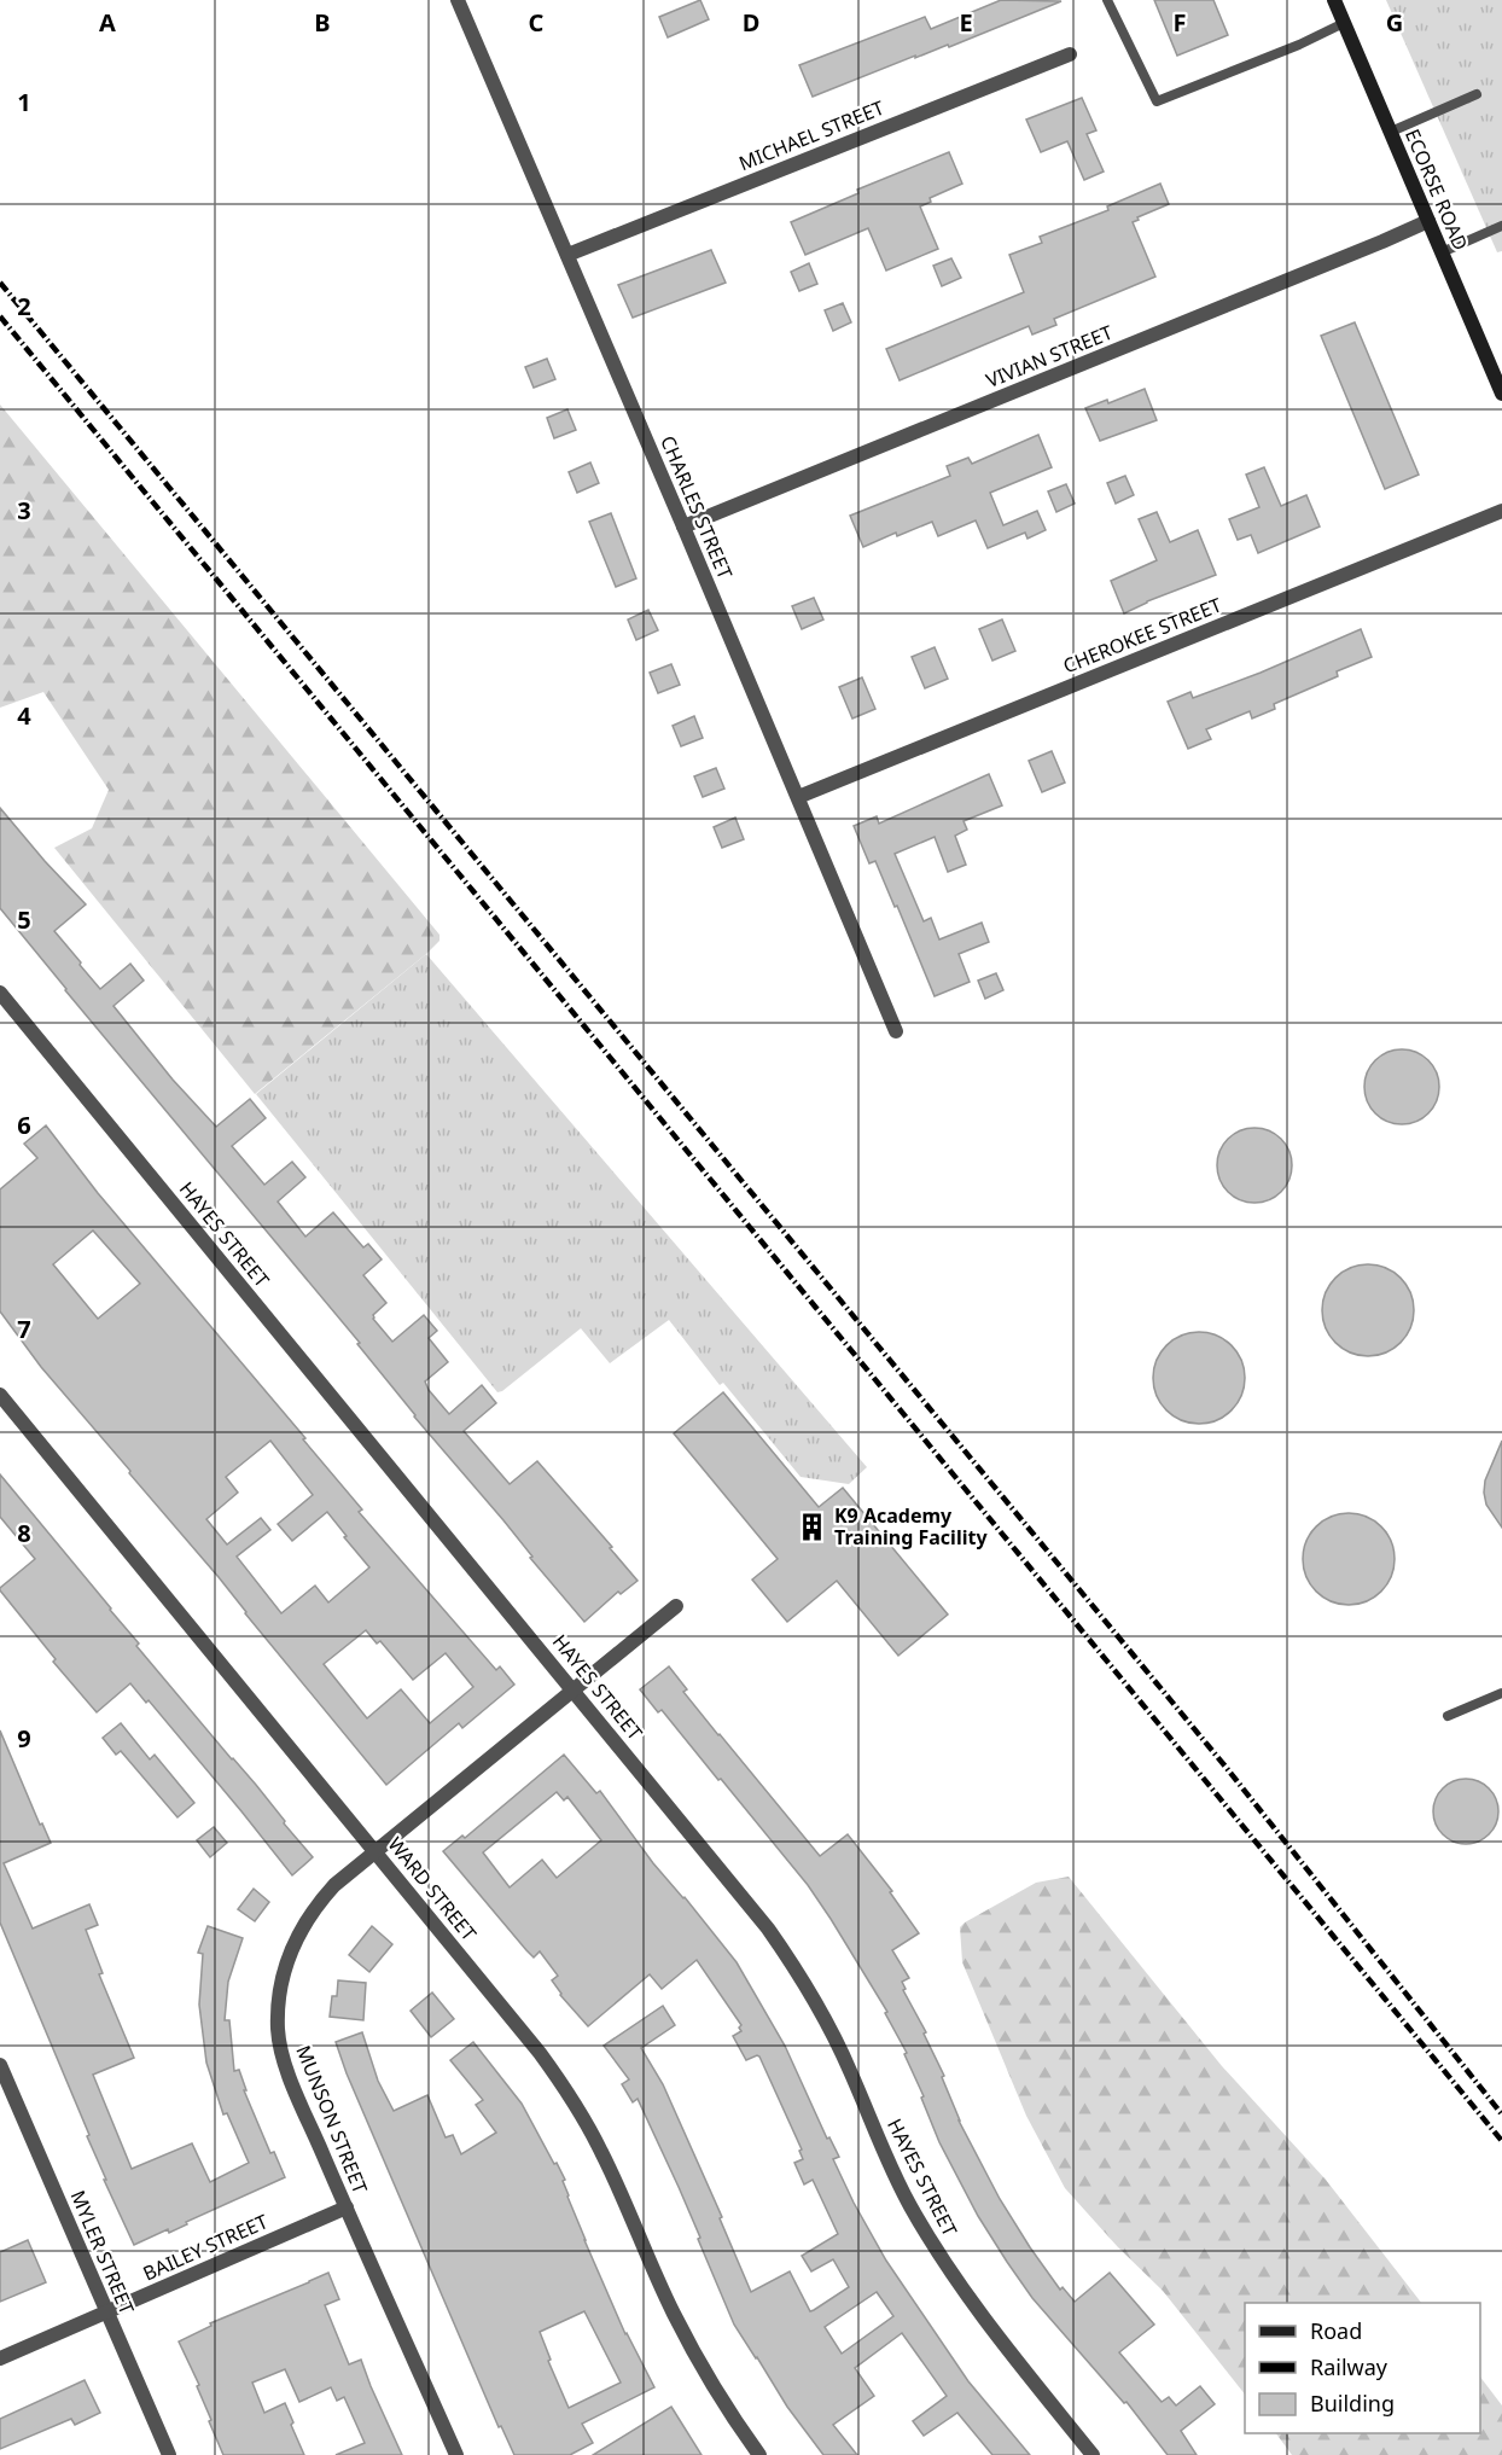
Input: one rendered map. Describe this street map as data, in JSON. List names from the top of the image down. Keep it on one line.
{"streets":{"main road":["ECORSE ROAD"],"street":["MICHAEL STREET","VIVIAN STREET","CHARLES STREET","CHEROKEE STREET","HAYES STREET","WARD STREET","MUNSON STREET","BAILEY STREET","MYLER STREET"]},"crossings":[["MICHAEL STREET","CHARLES STREET"],["ECORSE ROAD","VIVIAN STREET"],["VIVIAN STREET","CHARLES STREET"],["CHARLES STREET","CHEROKEE STREET"],["HAYES STREET","MUNSON STREET"],["WARD STREET","MUNSON STREET"],["MUNSON STREET","BAILEY STREET"],["BAILEY STREET","MYLER STREET"]],"places":{"building":["K9 Academy Training Facility"]},"legend":["Road","Railway","Building"],"grid":{"columns":["A","B","C","D","E","F","G"],"rows":["1","2","3","4","5","6","7","8","9"]}}
